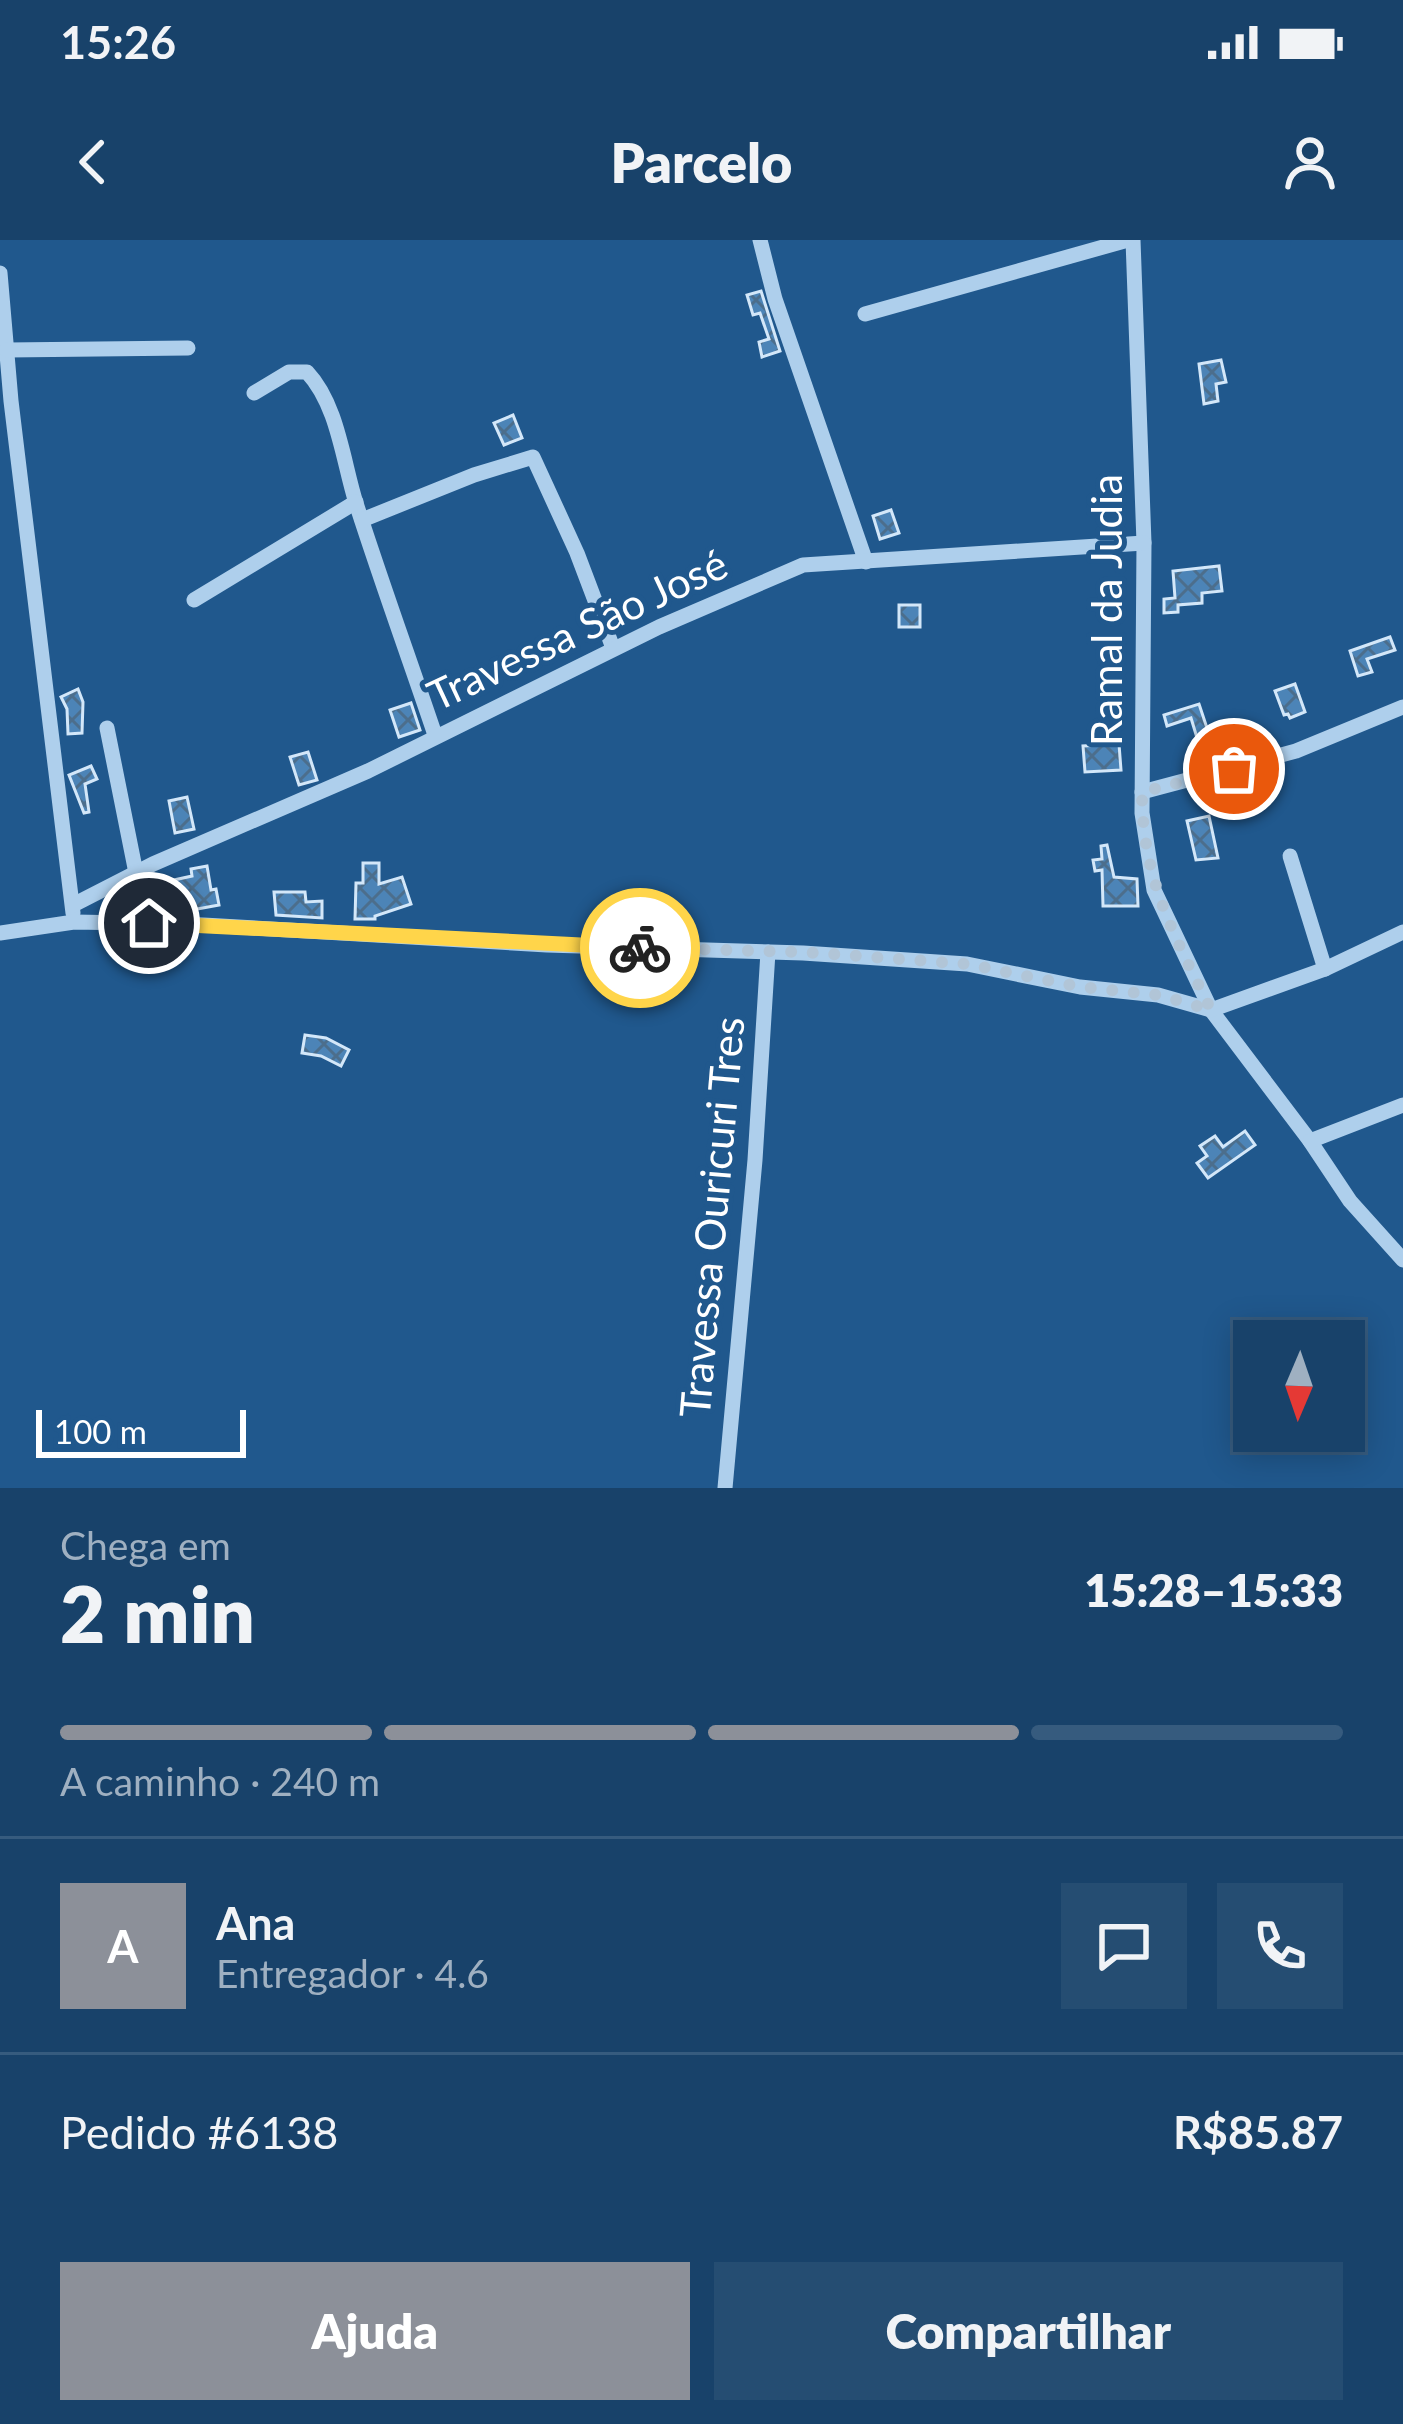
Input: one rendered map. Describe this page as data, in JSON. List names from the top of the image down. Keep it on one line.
{"streets":{"street":["Ramal da Judia","Travessa São José","Travessa Ouricuri Tres"]},"crossings":[["Ramal da Judia","Travessa São José"]],"scale_bar":"100 m","north":"bottom","page":{"status":"15:26","header":"Parcelo","scale":"100 m","heading":["2 min","Chega em","15:28–15:33"],"panel":["Ana","Entregador · 4.6","Pedido #6138","R$85.87"],"bar":"A caminho · 240 m","round":"A","buttons":["Ajuda","Compartilhar"]}}
